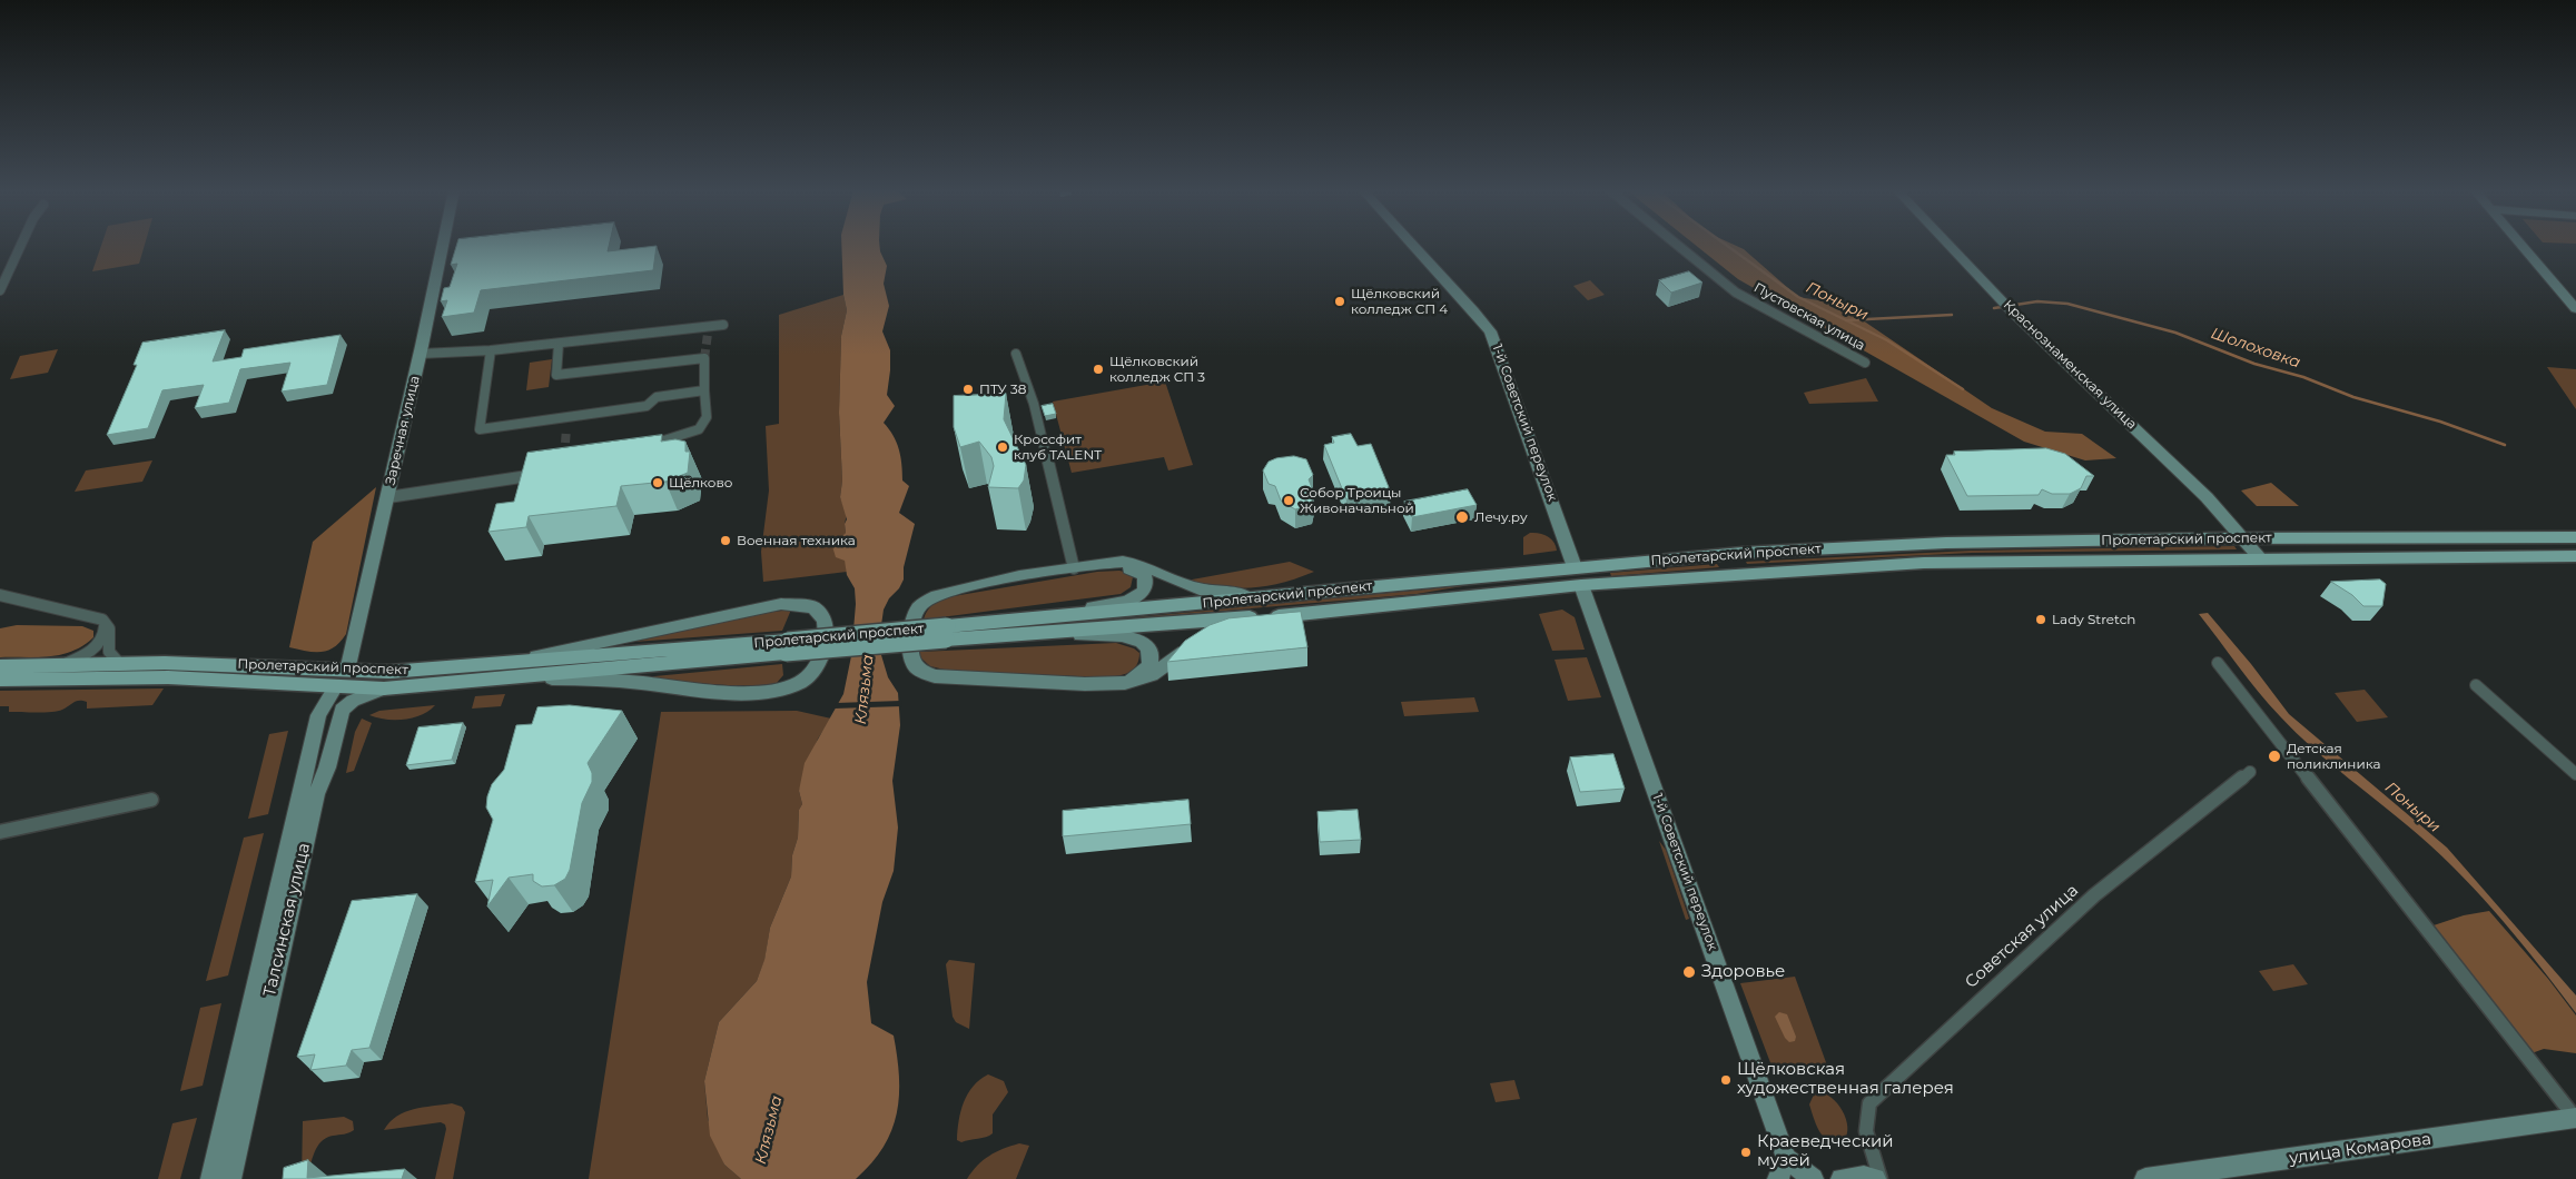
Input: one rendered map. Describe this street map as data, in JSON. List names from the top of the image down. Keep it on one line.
{"streets":{"main road":["Краснознаменская улица","1-й Советский переулок","Заречная улица","Пролетарский проспект","Талсинская улица","улица Комарова"],"street":["Пустовская улица","Советская улица"]},"crossings":[["Краснознаменская улица","Пролетарский проспект"],["1-й Советский переулок","Пролетарский проспект"],["Заречная улица","Пролетарский проспект"],["Пролетарский проспект","Талсинская улица"]],"water":["Поныри","Шолоховка","Клязьма"],"places":["Щёлковский колледж СП 4","Щёлковский колледж СП 3","ПТУ 38","Кроссфит клуб TALENT","Щёлково","Собор Троицы Живоначальной","Лечу.ру","Военная техника","Lady Stretch","Детская поликлиника","Здоровье","Щёлковская художественная галерея","Краеведческий музей"]}
